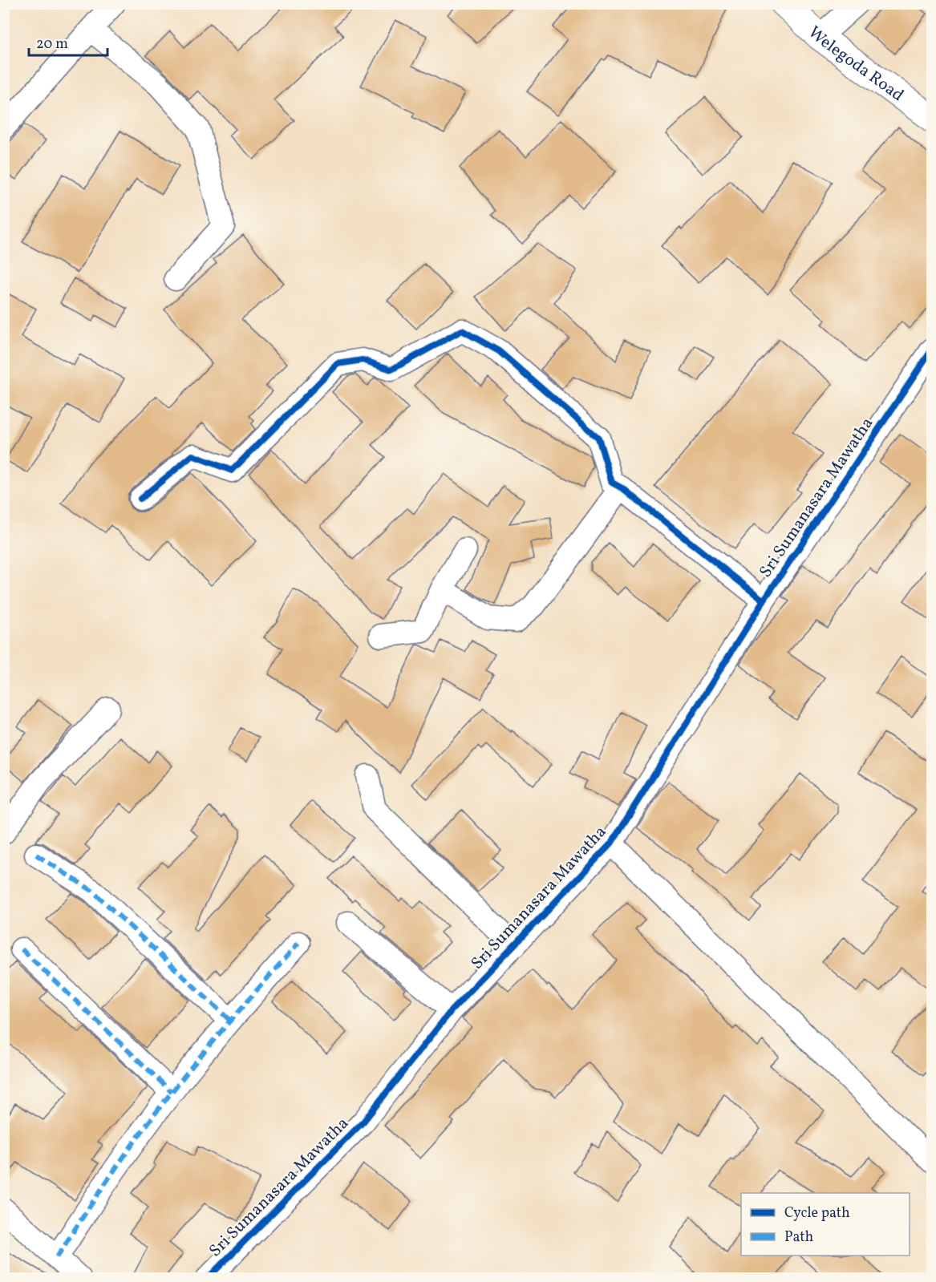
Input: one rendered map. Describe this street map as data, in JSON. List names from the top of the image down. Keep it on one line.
{"streets":{"street":["Welegoda Road","Sri Sumanasara Mawatha"]},"legend":["Cycle path","Path"],"scale_bar":"20 m"}
